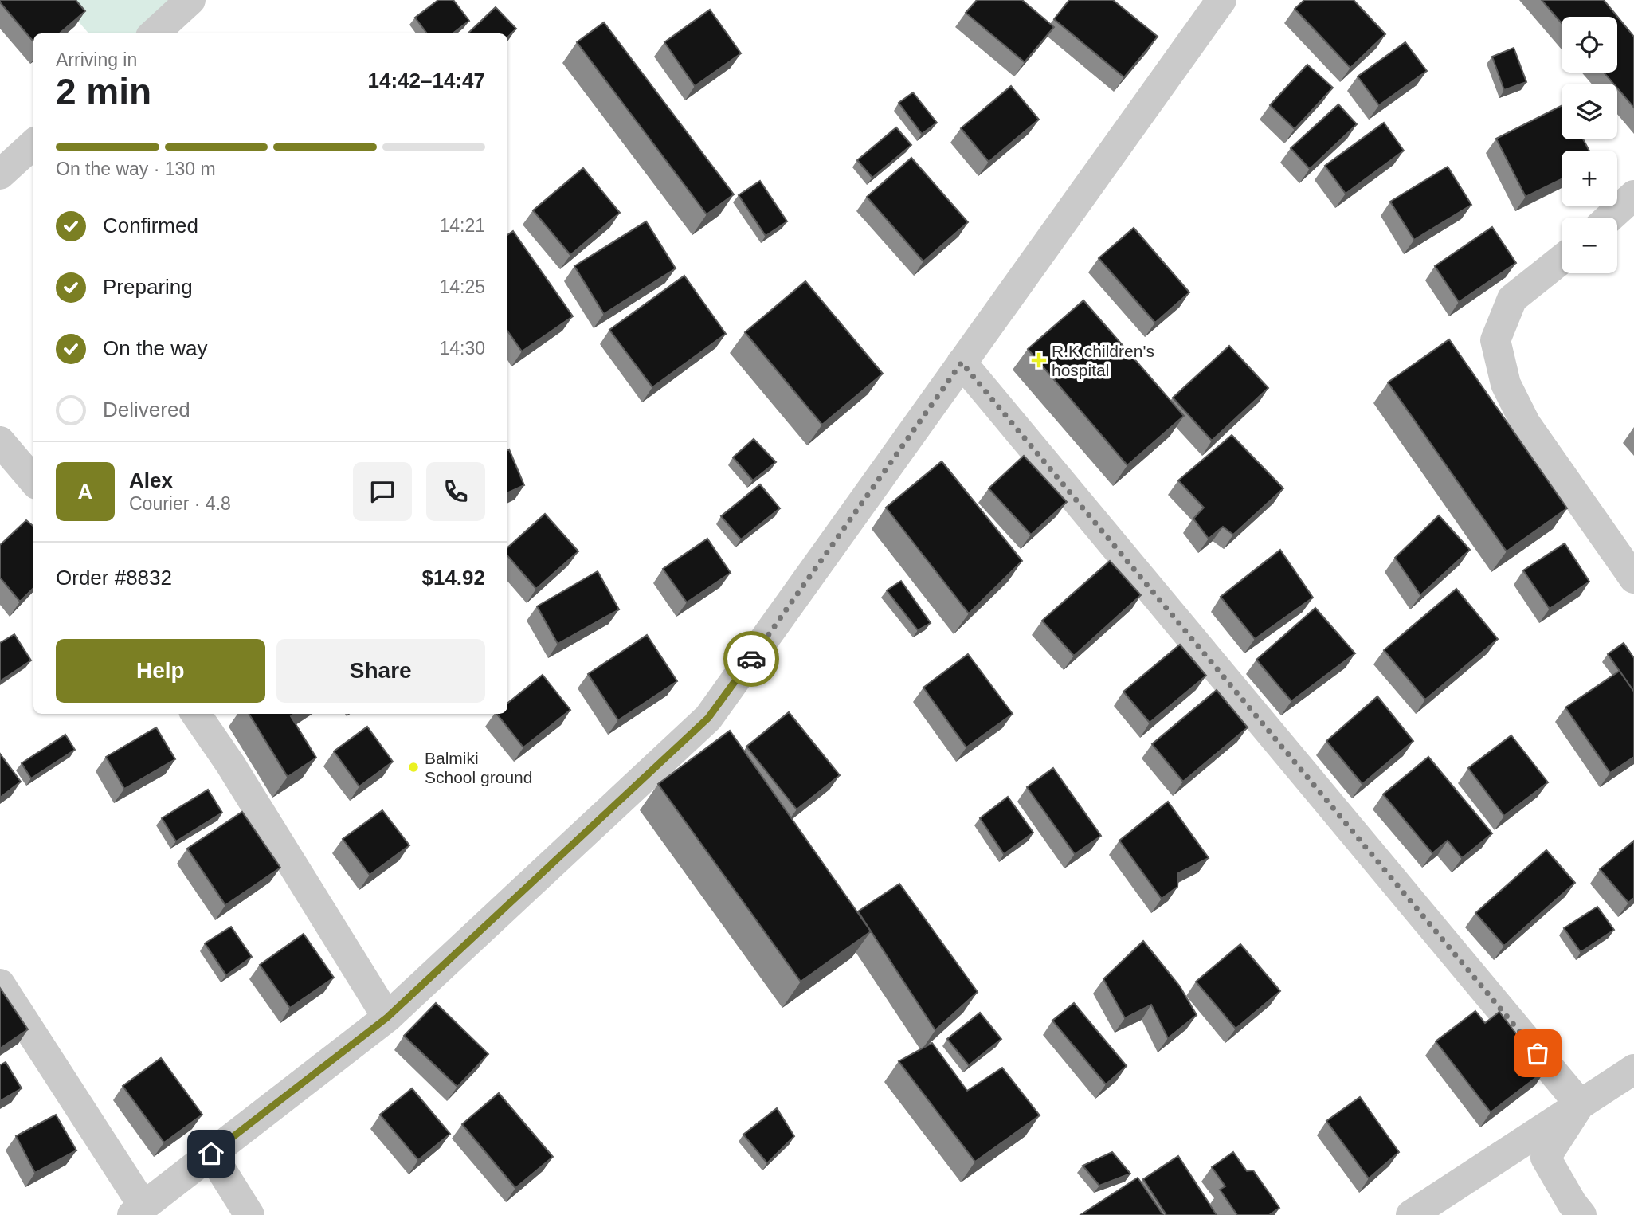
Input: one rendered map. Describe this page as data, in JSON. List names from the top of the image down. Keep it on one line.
{"places":{"health":["R.K children's hospital"],"other":["Balmiki School ground"]},"page":{"map_buttons":["+","−"],"heading":["2 min","Arriving in","14:42–14:47"],"panel":["Alex","Courier · 4.8","Order #8832","$14.92"],"bar":"On the way · 130 m","list":[["Confirmed","14:21"],["Preparing","14:25"],["On the way","14:30"],"Delivered"],"round":"A","buttons":["Help","Share"]}}
